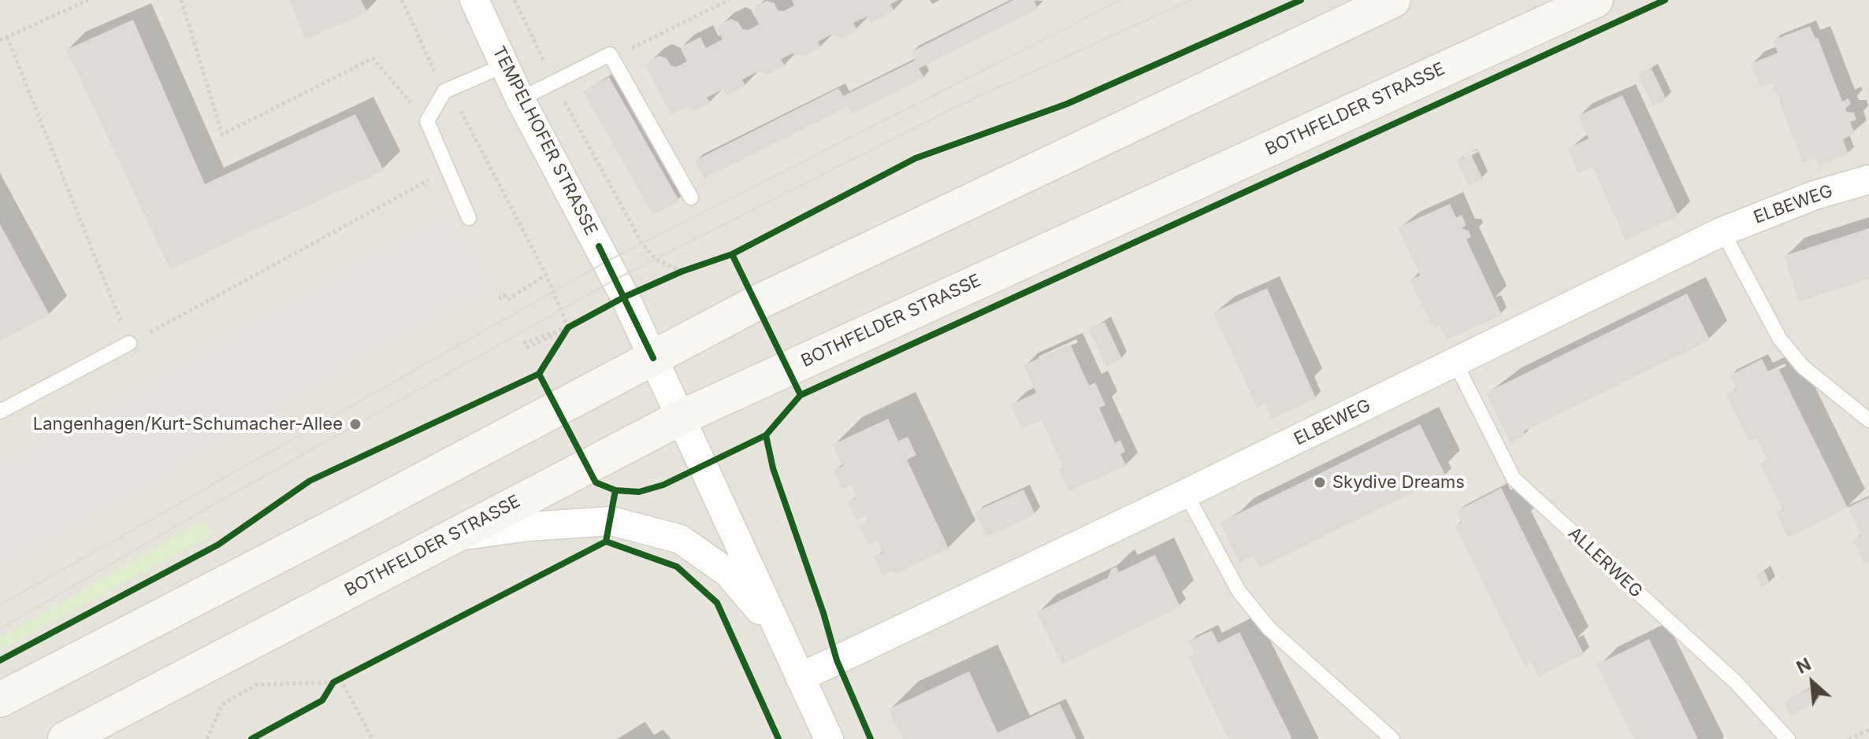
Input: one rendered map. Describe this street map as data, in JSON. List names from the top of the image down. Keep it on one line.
{"streets":{"main road":["BOTHFELDER STRASSE"],"street":["TEMPELHOFER STRASSE","ELBEWEG"],"lane":["ALLERWEG"]},"crossings":[["BOTHFELDER STRASSE","TEMPELHOFER STRASSE"],["TEMPELHOFER STRASSE","ELBEWEG"],["ELBEWEG","ALLERWEG"]],"places":["Langenhagen/Kurt-Schumacher-Allee","Skydive Dreams"],"north":"top left"}
